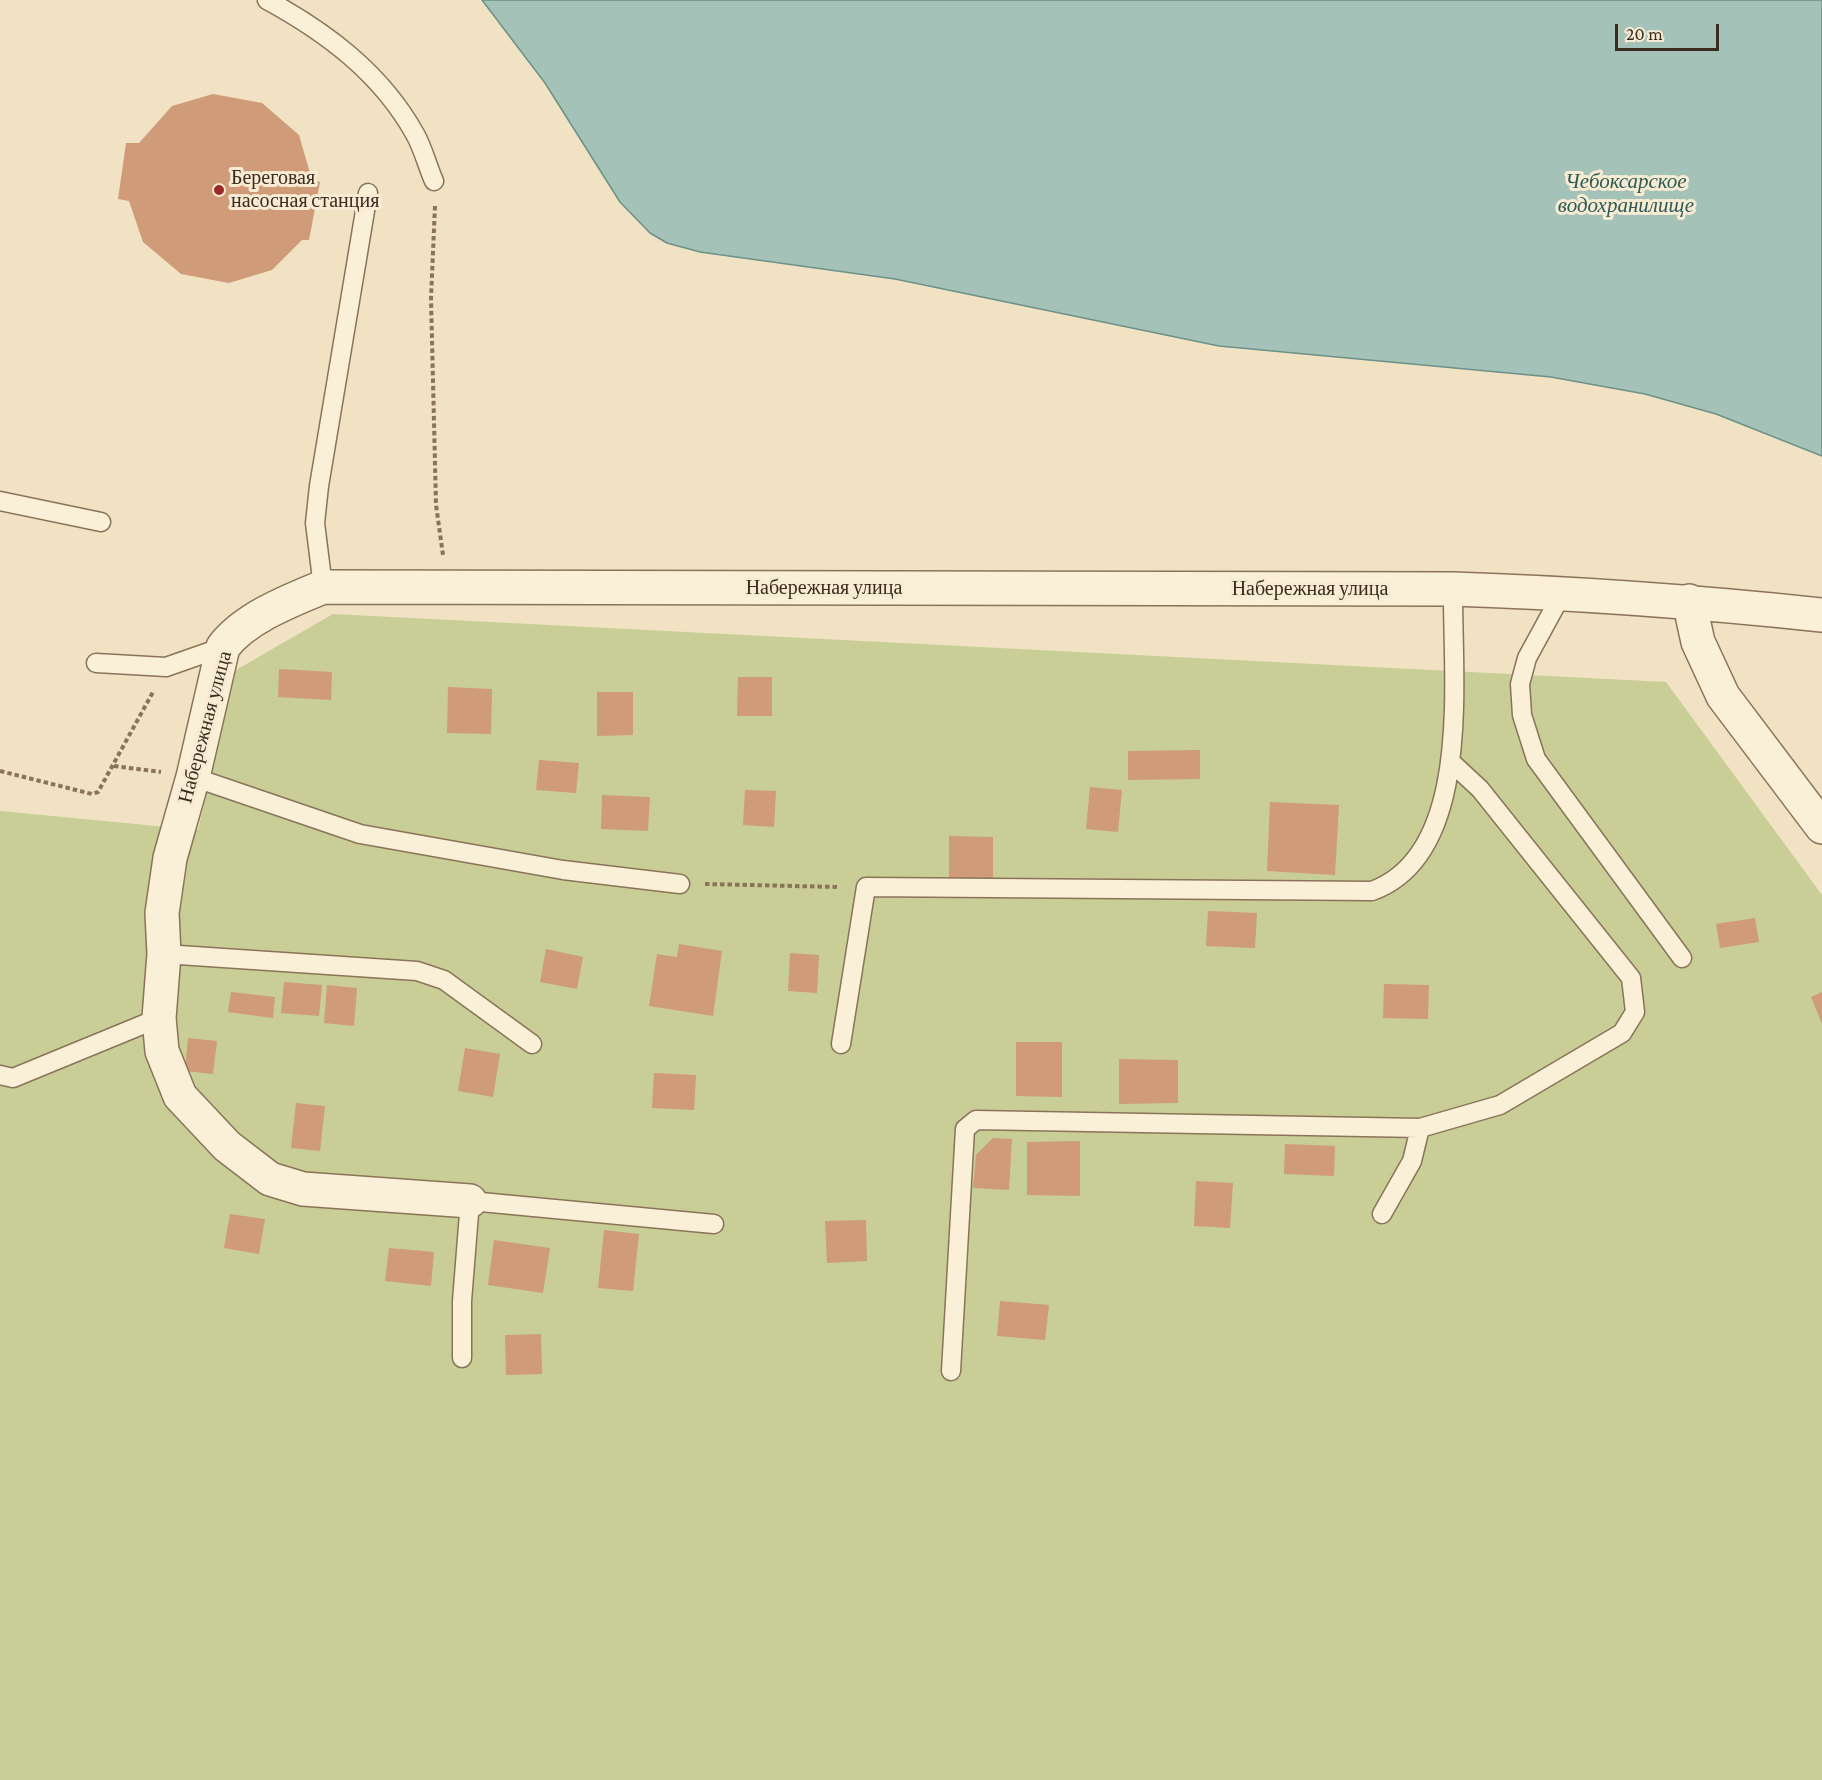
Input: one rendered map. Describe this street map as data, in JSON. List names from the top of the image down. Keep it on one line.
{"streets":{"street":["Набережная улица"]},"water":["Чебоксарское водохранилище"],"places":["Береговая насосная станция"],"scale_bar":"20 m"}
